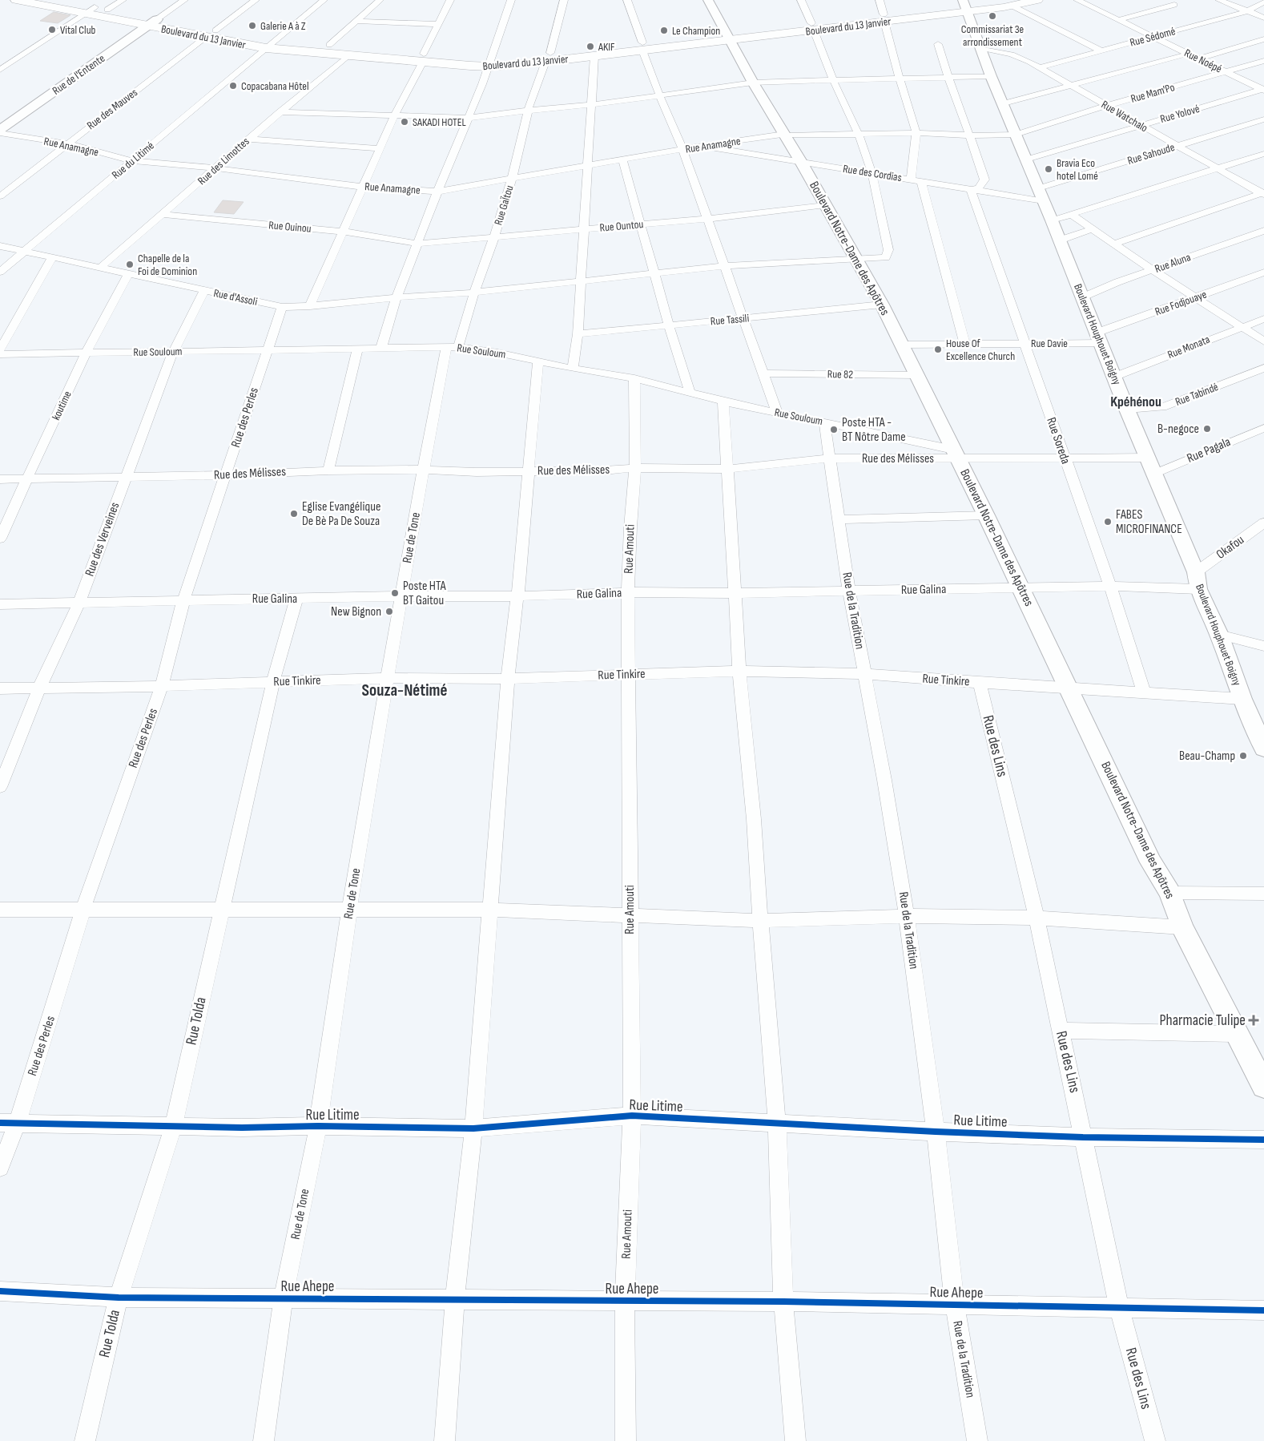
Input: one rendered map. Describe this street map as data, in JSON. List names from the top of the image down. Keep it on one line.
{"streets":{"highway":["Boulevard du 13 Janvier"],"street":["Rue Sédomé","Rue Noépé","Rue de l'Entente","Rue Mam'Po","Rue des Mauves","Rue Yolové","Rue Watchalo","Rue Anamagne","Rue Sahoude","Rue du Litimé","Rue des Limottes","Rue des Cordias","Rue GaÏtou","Rue Ountou","Rue Ouinou","Boulevard Notre-Dame des Apôtres","Rue Aluna","Rue d'Assoli","Rue Fodjouaye","Rue Tassili","Boulevard Houphouet Boigny","Rue Davie","Rue Monata","Rue Souloum","Rue 82","Rue Tabindé","koutime","Rue des Perles","Rue Soreda","Rue Pagala","Rue des Mélisses","Rue de Tone","Rue des Verveines","Okafou","Rue Amouti","Rue Galina","Rue de la Tradition","Rue Tinkire","Rue des Lins","Rue Tolda","Rue Litime","Rue Ahepe"]},"crossings":[["Boulevard du 13 Janvier","Rue de l'Entente"],["Boulevard du 13 Janvier","Rue des Mauves"],["Boulevard du 13 Janvier","Rue du Litimé"],["Boulevard du 13 Janvier","Rue des Limottes"],["Boulevard du 13 Janvier","Rue GaÏtou"],["Boulevard du 13 Janvier","Boulevard Notre-Dame des Apôtres"],["Boulevard du 13 Janvier","Boulevard Houphouet Boigny"],["Rue Sédomé","Rue Noépé"],["Rue Sédomé","Rue Watchalo"],["Rue Noépé","Rue Mam'Po"],["Rue Noépé","Rue Yolové"],["Rue de l'Entente","Rue Anamagne"],["Rue Mam'Po","Rue Watchalo"],["Rue Mam'Po","Rue Anamagne"],["Rue Mam'Po","Boulevard Houphouet Boigny"],["Rue des Mauves","Rue Anamagne"],["Rue Yolové","Rue Watchalo"],["Rue Yolové","Boulevard Houphouet Boigny"],["Rue Watchalo","Rue Sahoude"],["Rue Watchalo","Boulevard Houphouet Boigny"],["Rue Anamagne","Rue du Litimé"],["Rue Anamagne","Rue des Limottes"],["Rue Anamagne","Rue des Cordias"],["Rue Anamagne","Rue GaÏtou"],["Rue Anamagne","Boulevard Notre-Dame des Apôtres"],["Rue Sahoude","Rue des Cordias"],["Rue Sahoude","Boulevard Houphouet Boigny"],["Rue du Litimé","Rue d'Assoli"],["Rue des Limottes","Rue Ouinou"],["Rue des Limottes","Rue d'Assoli"],["Rue des Cordias","Boulevard Notre-Dame des Apôtres"],["Rue des Cordias","Rue d'Assoli"],["Rue des Cordias","Boulevard Houphouet Boigny"],["Rue des Cordias","Rue Soreda"],["Rue GaÏtou","Rue Ountou"],["Rue GaÏtou","Rue d'Assoli"],["Rue GaÏtou","Rue Souloum"],["Rue GaÏtou","Rue de Tone"],["Rue Ountou","Rue Ouinou"],["Rue Ountou","Boulevard Notre-Dame des Apôtres"],["Boulevard Notre-Dame des Apôtres","Rue d'Assoli"],["Boulevard Notre-Dame des Apôtres","Rue Tassili"],["Boulevard Notre-Dame des Apôtres","Rue Davie"],["Boulevard Notre-Dame des Apôtres","Rue Souloum"],["Boulevard Notre-Dame des Apôtres","Rue 82"],["Boulevard Notre-Dame des Apôtres","Rue des Mélisses"],["Boulevard Notre-Dame des Apôtres","Rue Galina"],["Boulevard Notre-Dame des Apôtres","Rue Tinkire"],["Rue Aluna","Boulevard Houphouet Boigny"],["Rue d'Assoli","koutime"],["Rue d'Assoli","Rue des Perles"],["Rue d'Assoli","Rue des Verveines"],["Rue Fodjouaye","Boulevard Houphouet Boigny"],["Rue Fodjouaye","Rue Davie"],["Boulevard Houphouet Boigny","Rue Davie"],["Boulevard Houphouet Boigny","Rue Monata"],["Boulevard Houphouet Boigny","Rue Tabindé"],["Boulevard Houphouet Boigny","Rue Pagala"],["Boulevard Houphouet Boigny","Rue des Mélisses"],["Boulevard Houphouet Boigny","Okafou"],["Boulevard Houphouet Boigny","Rue Galina"],["Boulevard Houphouet Boigny","Rue Tinkire"],["Rue Davie","Rue Soreda"],["Rue Souloum","koutime"],["Rue Souloum","Rue des Perles"],["Rue Souloum","Rue des Mélisses"],["Rue Souloum","Rue de Tone"],["Rue Souloum","Rue des Verveines"],["Rue Souloum","Rue Amouti"],["Rue Souloum","Rue de la Tradition"],["koutime","Rue des Mélisses"],["Rue des Perles","Rue des Mélisses"],["Rue des Perles","Rue Galina"],["Rue des Perles","Rue Tinkire"],["Rue des Perles","Rue Litime"],["Rue Soreda","Rue des Mélisses"],["Rue Soreda","Rue Galina"],["Rue Soreda","Rue Tinkire"],["Rue des Mélisses","Rue de Tone"],["Rue des Mélisses","Rue des Verveines"],["Rue des Mélisses","Rue Amouti"],["Rue des Mélisses","Rue de la Tradition"],["Rue de Tone","Rue Galina"],["Rue de Tone","Rue Tinkire"],["Rue de Tone","Rue Litime"],["Rue de Tone","Rue Ahepe"],["Rue des Verveines","Rue Galina"],["Rue des Verveines","Rue Tinkire"],["Rue Amouti","Rue Galina"],["Rue Amouti","Rue Tinkire"],["Rue Amouti","Rue Litime"],["Rue Amouti","Rue Ahepe"],["Rue Galina","Rue de la Tradition"],["Rue Galina","Rue Tolda"],["Rue de la Tradition","Rue Tinkire"],["Rue de la Tradition","Rue Litime"],["Rue de la Tradition","Rue Ahepe"],["Rue Tinkire","Rue des Lins"],["Rue Tinkire","Rue Tolda"],["Rue des Lins","Rue Litime"],["Rue des Lins","Rue Ahepe"],["Rue Tolda","Rue Litime"],["Rue Tolda","Rue Ahepe"]],"districts":["Kpéhénou","Souza-Nétimé"],"places":{"other":["Commissariat 3e arrondissement","Galerie A à Z","Vital Club","Le Champion","AKIF","Copacabana Hôtel","SAKADI HOTEL","Bravia Eco hotel Lomé","Chapelle de la Foi de Dominion","House Of Excellence Church","B-negoce","Poste HTA - BT Nôtre Dame","Eglise Evangélique De Bè Pa De Souza","FABES MICROFINANCE","Poste HTA BT Gaitou","New Bignon","Beau-Champ"],"health":["Pharmacie Tulipe"]}}
